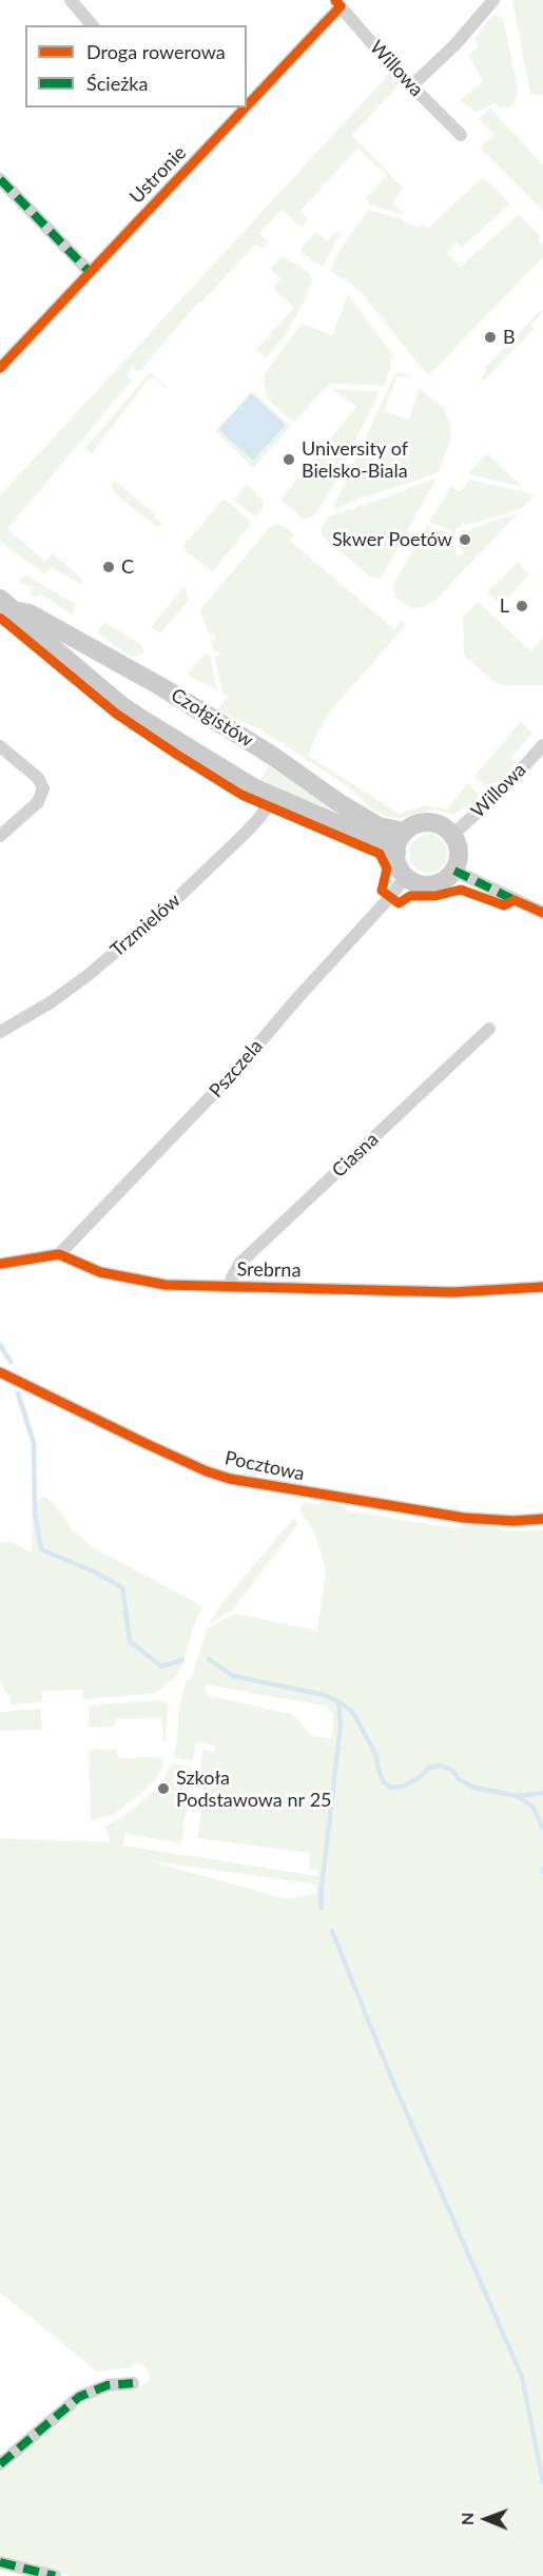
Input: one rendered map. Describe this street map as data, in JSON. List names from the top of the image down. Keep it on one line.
{"streets":{"street":["Willowa","Ustronie","Czołgistów","Trzmielów","Pszczela","Ciasna","Srebrna","Pocztowa"]},"crossings":[["Willowa","Ustronie"],["Willowa","Czołgistów"],["Willowa","Pszczela"],["Czołgistów","Trzmielów"],["Czołgistów","Pszczela"],["Pszczela","Srebrna"],["Ciasna","Srebrna"]],"places":["B","University of Bielsko-Biala","Skwer Poetów","C","L","Szkoła Podstawowa nr 25"],"legend":["Droga rowerowa","Ścieżka"],"north":"left"}
